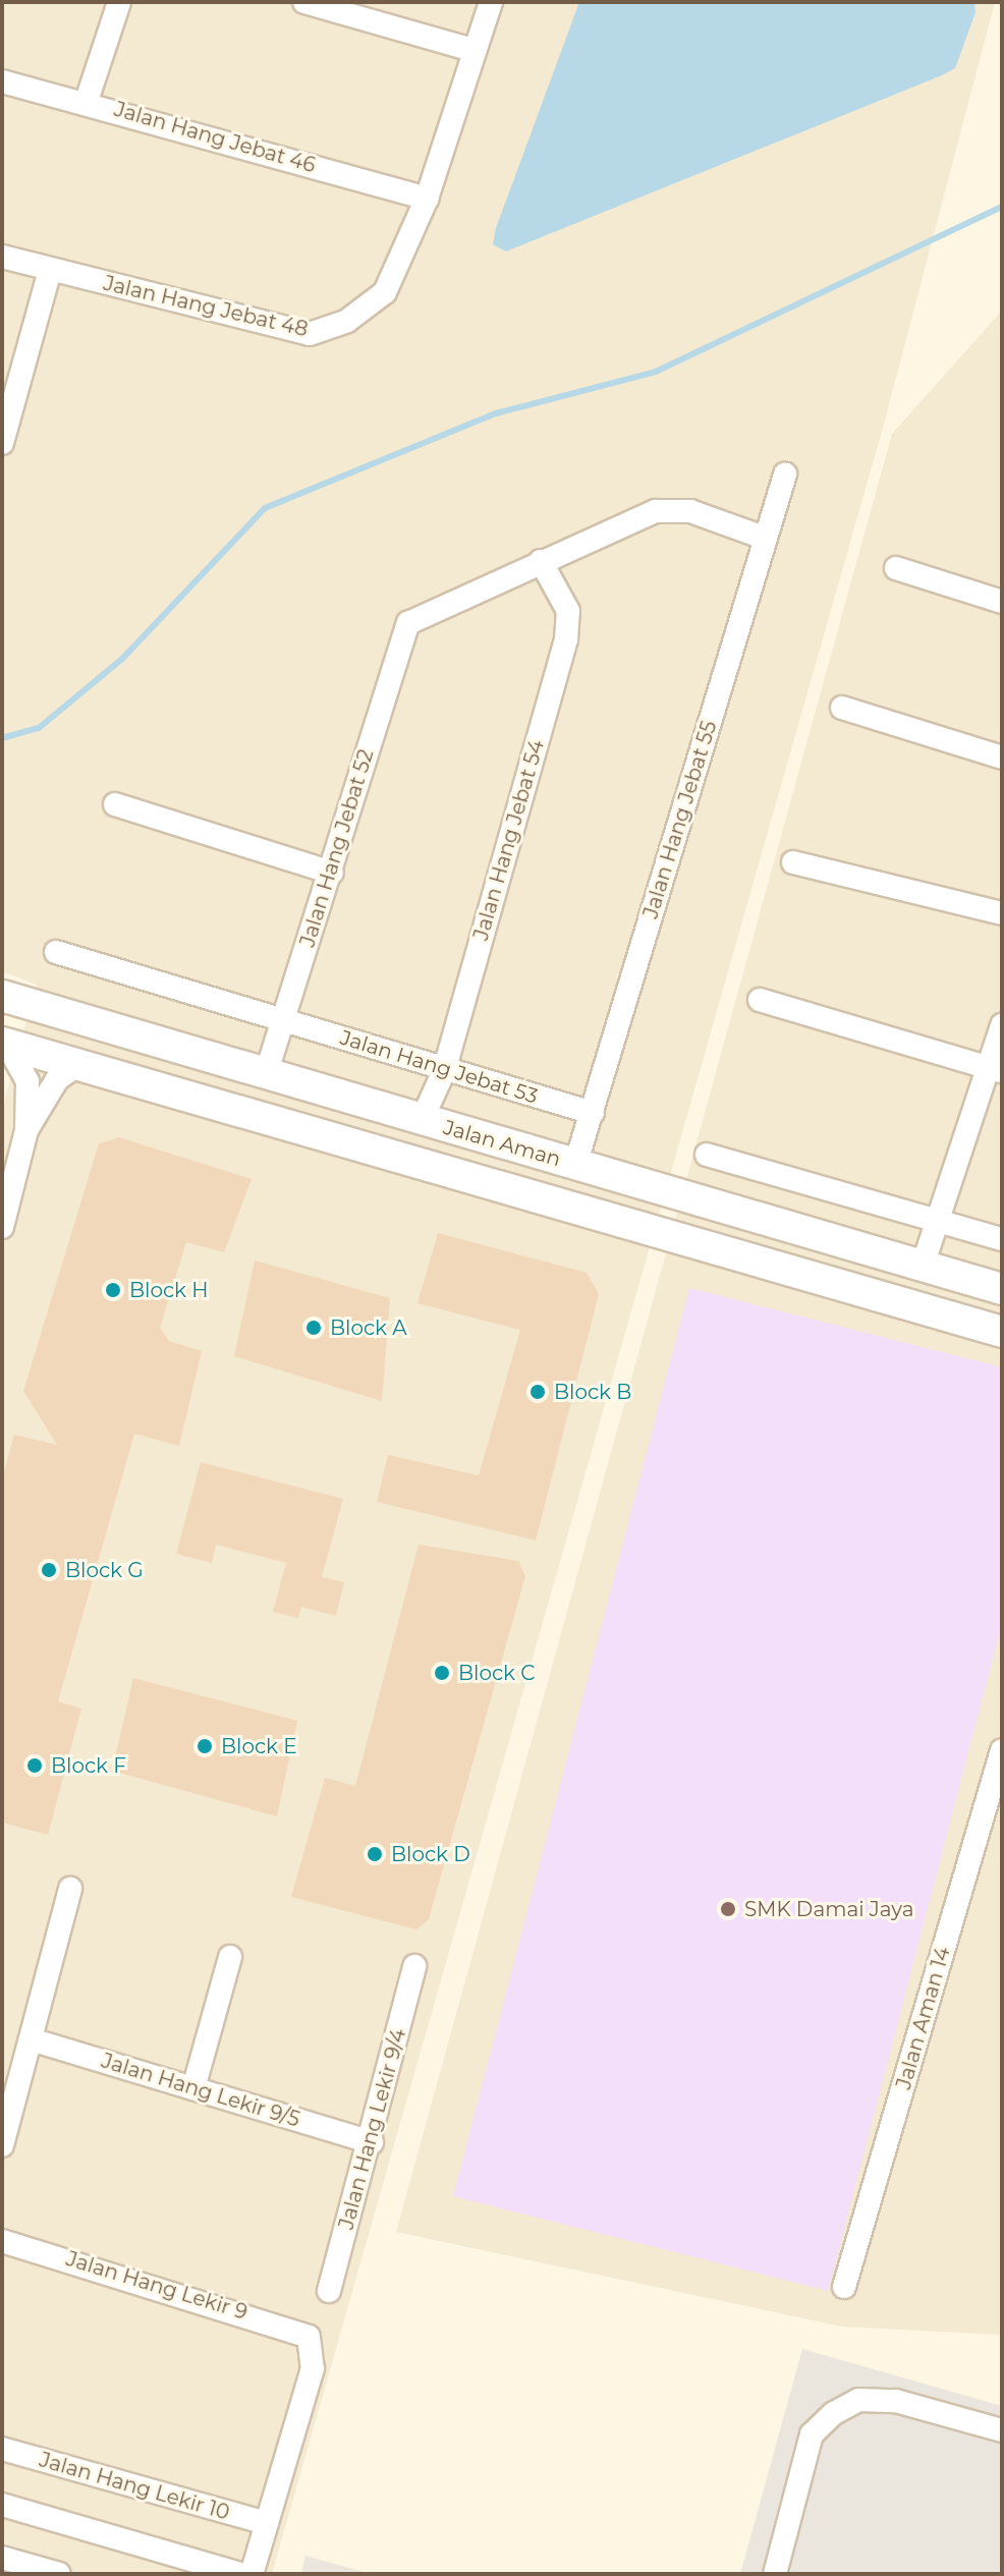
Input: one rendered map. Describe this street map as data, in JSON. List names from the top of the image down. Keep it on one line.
{"streets":{"main road":["Jalan Aman"],"street":["Jalan Hang Jebat 46","Jalan Hang Jebat 48","Jalan Hang Jebat 55","Jalan Hang Jebat 54","Jalan Hang Jebat 52","Jalan Hang Jebat 53","Jalan Aman 14","Jalan Hang Lekir 9/5","Jalan Hang Lekir 9/4","Jalan Hang Lekir 9","Jalan Hang Lekir 10"]},"crossings":[["Jalan Hang Jebat 46","Jalan Hang Jebat 48"],["Jalan Hang Jebat 55","Jalan Hang Jebat 53"],["Jalan Hang Jebat 55","Jalan Aman"],["Jalan Hang Jebat 54","Jalan Hang Jebat 52"],["Jalan Hang Jebat 54","Jalan Hang Jebat 53"],["Jalan Hang Jebat 54","Jalan Aman"],["Jalan Hang Jebat 52","Jalan Hang Jebat 53"],["Jalan Hang Jebat 52","Jalan Aman"],["Jalan Hang Lekir 9/5","Jalan Hang Lekir 9/4"],["Jalan Hang Lekir 9","Jalan Hang Lekir 10"]],"places":["Block H","Block A","Block B","Block G","Block C","Block E","Block F","Block D","SMK Damai Jaya"]}
